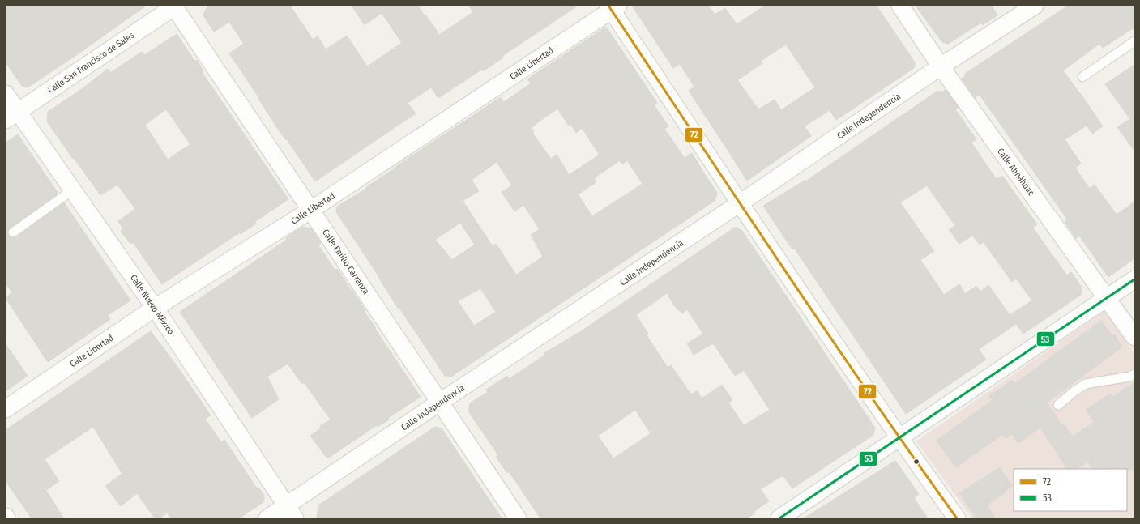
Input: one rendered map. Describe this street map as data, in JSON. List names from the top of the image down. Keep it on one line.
{"streets":{"street":["Calle San Francisco de Sales","Calle Libertad","Calle Independencia","Calle Ahnáhuac","Calle Emilio Carranza","Calle Nuevo México"]},"crossings":[["Calle San Francisco de Sales","Calle Emilio Carranza"],["Calle San Francisco de Sales","Calle Nuevo México"],["Calle Libertad","Calle Emilio Carranza"],["Calle Libertad","Calle Nuevo México"],["Calle Independencia","Calle Ahnáhuac"],["Calle Independencia","Calle Emilio Carranza"],["Calle Independencia","Calle Nuevo México"]],"lines":["transit line 72","transit line 53"],"legend":["72","53"]}
